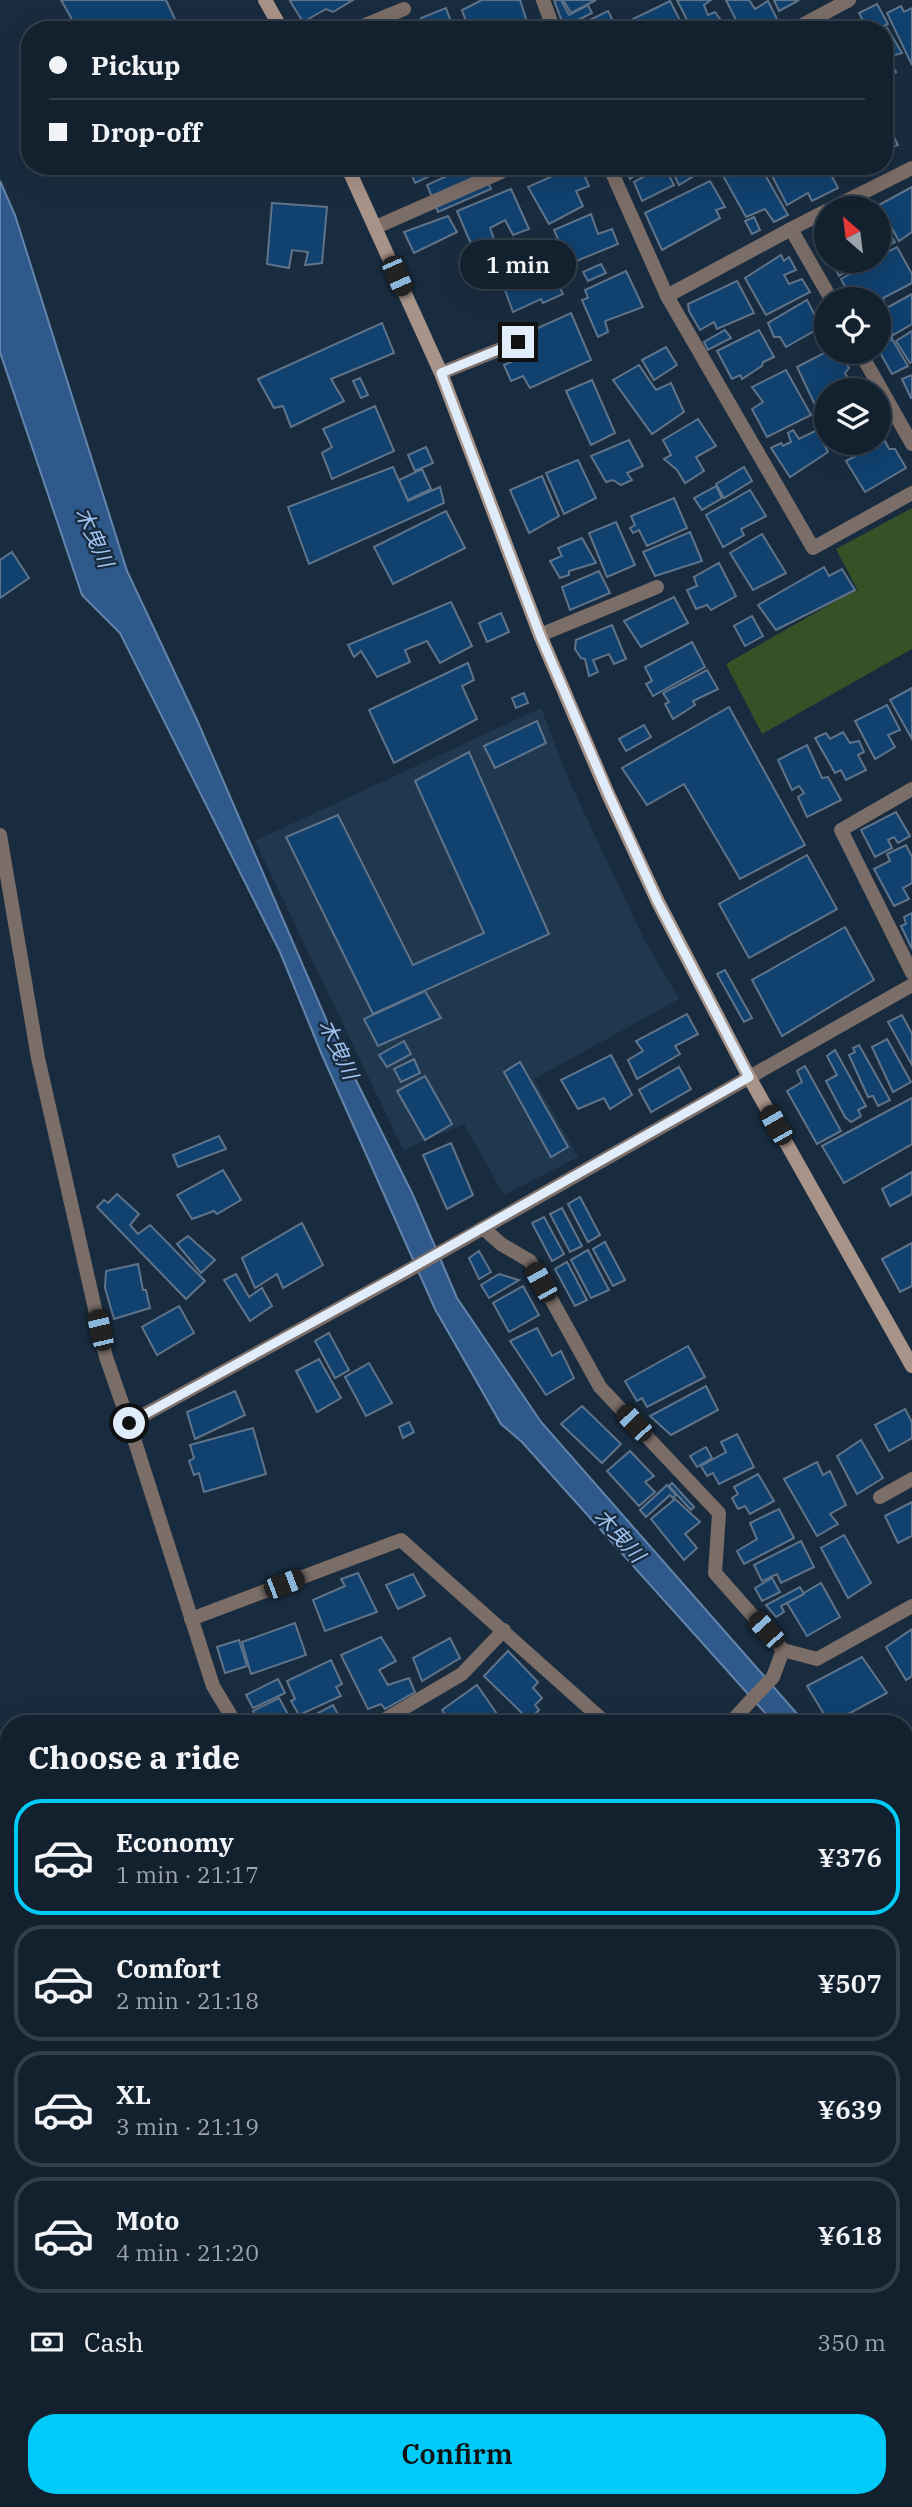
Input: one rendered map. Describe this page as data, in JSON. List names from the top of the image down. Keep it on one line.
{"water":["木曳川"],"north":"top left","page":{"banner":["Pickup","Drop-off"],"bubble":"1 min","heading":"Choose a ride","list":[{"name":"Economy","note":"1 min · 21:17","value":"¥376"},{"name":"Comfort","note":"2 min · 21:18","value":"¥507"},{"name":"XL","note":"3 min · 21:19","value":"¥639"},{"name":"Moto","note":"4 min · 21:20","value":"¥618"}],"pay":["Cash","350 m"],"buttons":"Confirm"}}
